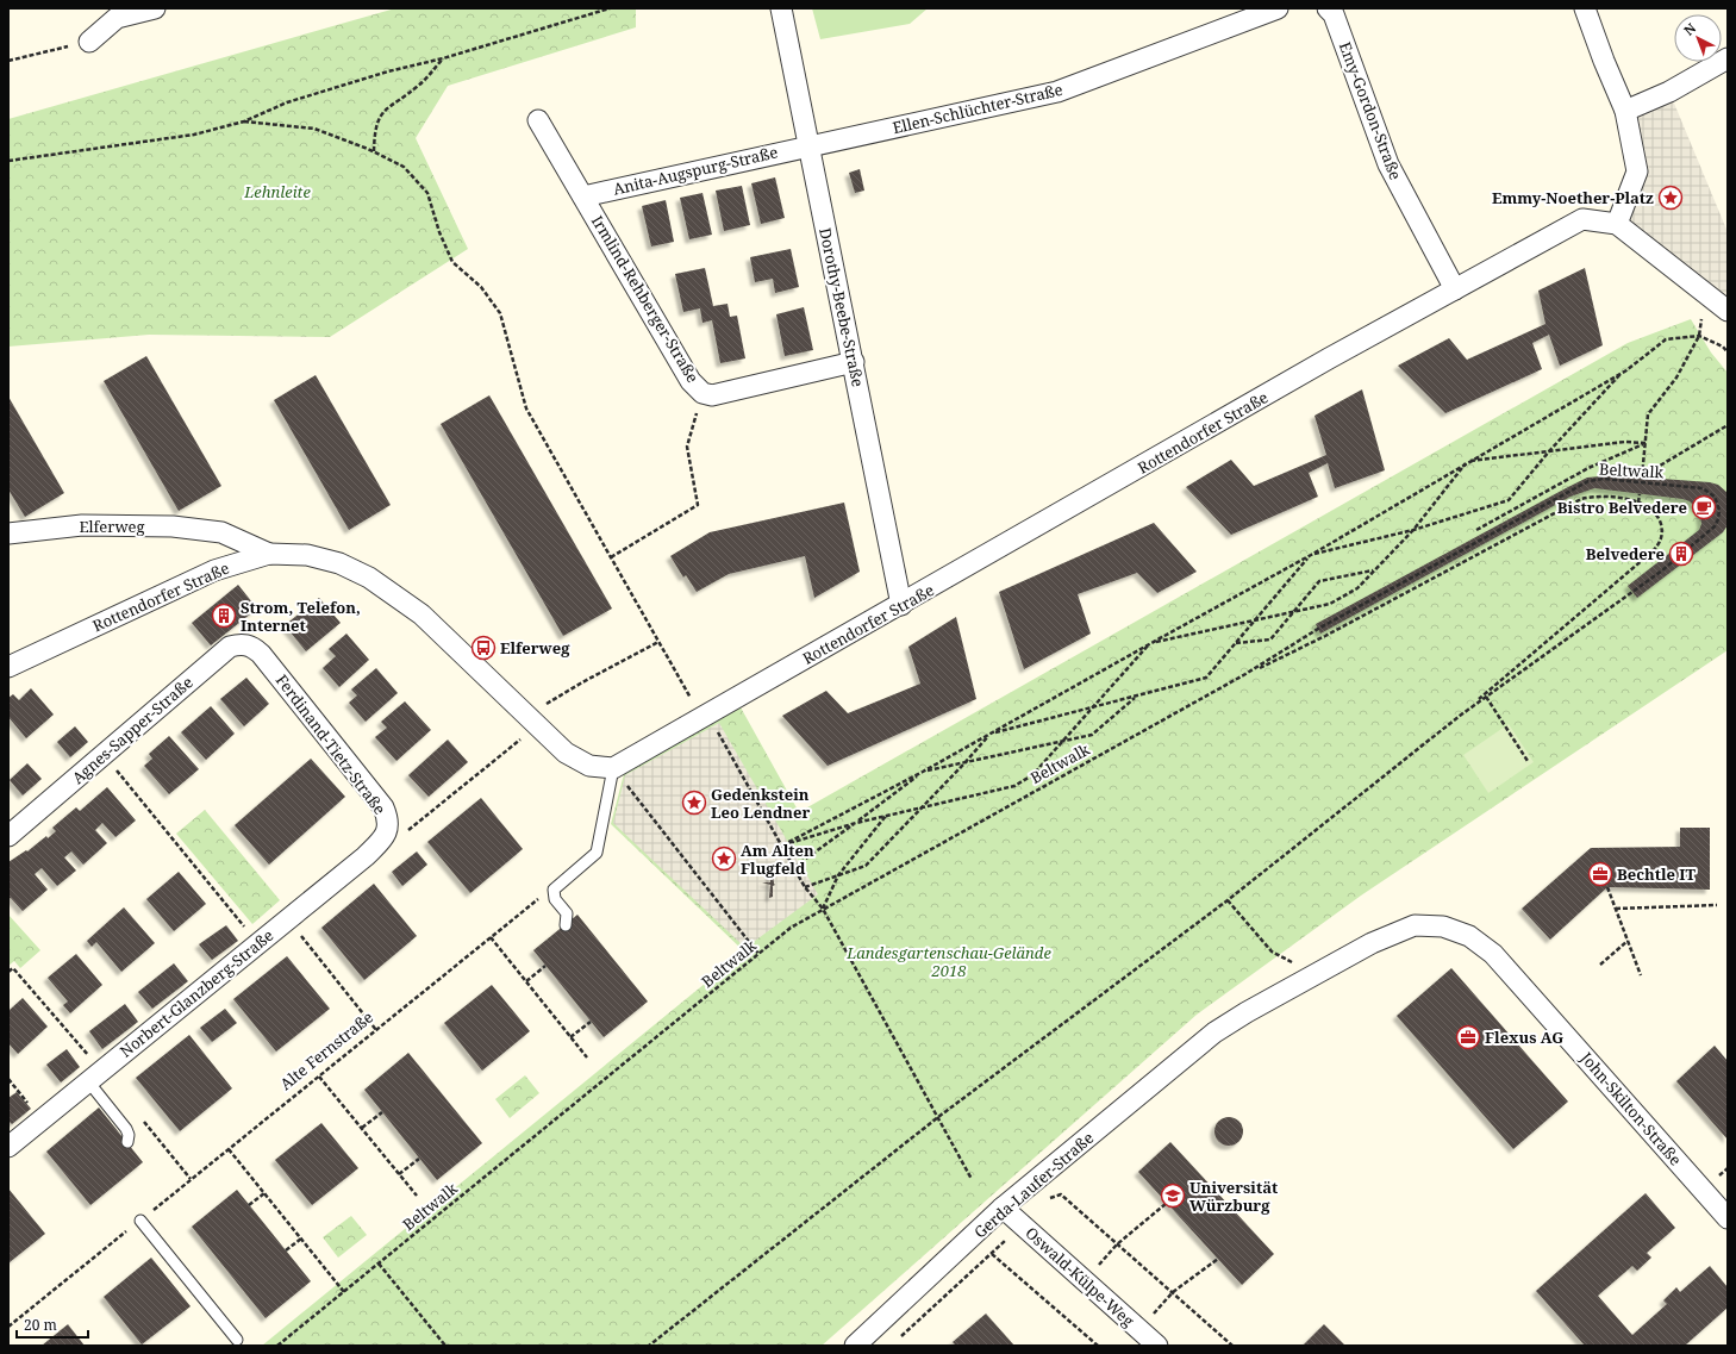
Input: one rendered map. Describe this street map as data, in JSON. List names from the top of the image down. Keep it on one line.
{"streets":{"street":["Ellen-Schlüchter-Straße","Emy-Gordon-Straße","Anita-Augspurg-Straße","Irmlind-Rehberger-Straße","Dorothy-Beebe-Straße","Rottendorfer Straße","Elferweg","Agnes-Sapper-Straße","Ferdinand-Tietz-Straße","Norbert-Glanzberg-Straße","John-Skilton-Straße","Gerda-Laufer-Straße","Oswald-Külpe-Weg"],"path":["Beltwalk","Alte Fernstraße"]},"crossings":[["Ellen-Schlüchter-Straße","Anita-Augspurg-Straße"],["Ellen-Schlüchter-Straße","Dorothy-Beebe-Straße"],["Emy-Gordon-Straße","Rottendorfer Straße"],["Anita-Augspurg-Straße","Irmlind-Rehberger-Straße"],["Anita-Augspurg-Straße","Dorothy-Beebe-Straße"],["Irmlind-Rehberger-Straße","Dorothy-Beebe-Straße"],["Dorothy-Beebe-Straße","Rottendorfer Straße"],["Rottendorfer Straße","Elferweg"],["Agnes-Sapper-Straße","Ferdinand-Tietz-Straße"],["Ferdinand-Tietz-Straße","Norbert-Glanzberg-Straße"],["John-Skilton-Straße","Gerda-Laufer-Straße"],["Gerda-Laufer-Straße","Oswald-Külpe-Weg"]],"parks":["Lehnleite","Landesgartenschau-Gelände 2018"],"places":{"place":["Emmy-Noether-Platz","Gedenkstein Leo Lendner","Am Alten Flugfeld"],"cafe":["Bistro Belvedere"],"building":["Belvedere","Strom, Telefon, Internet"],"bus stop":["Elferweg"],"office":["Bechtle IT","Flexus AG"],"school or university":["Universität Würzburg"]},"scale_bar":"20 m","north":"top left"}
